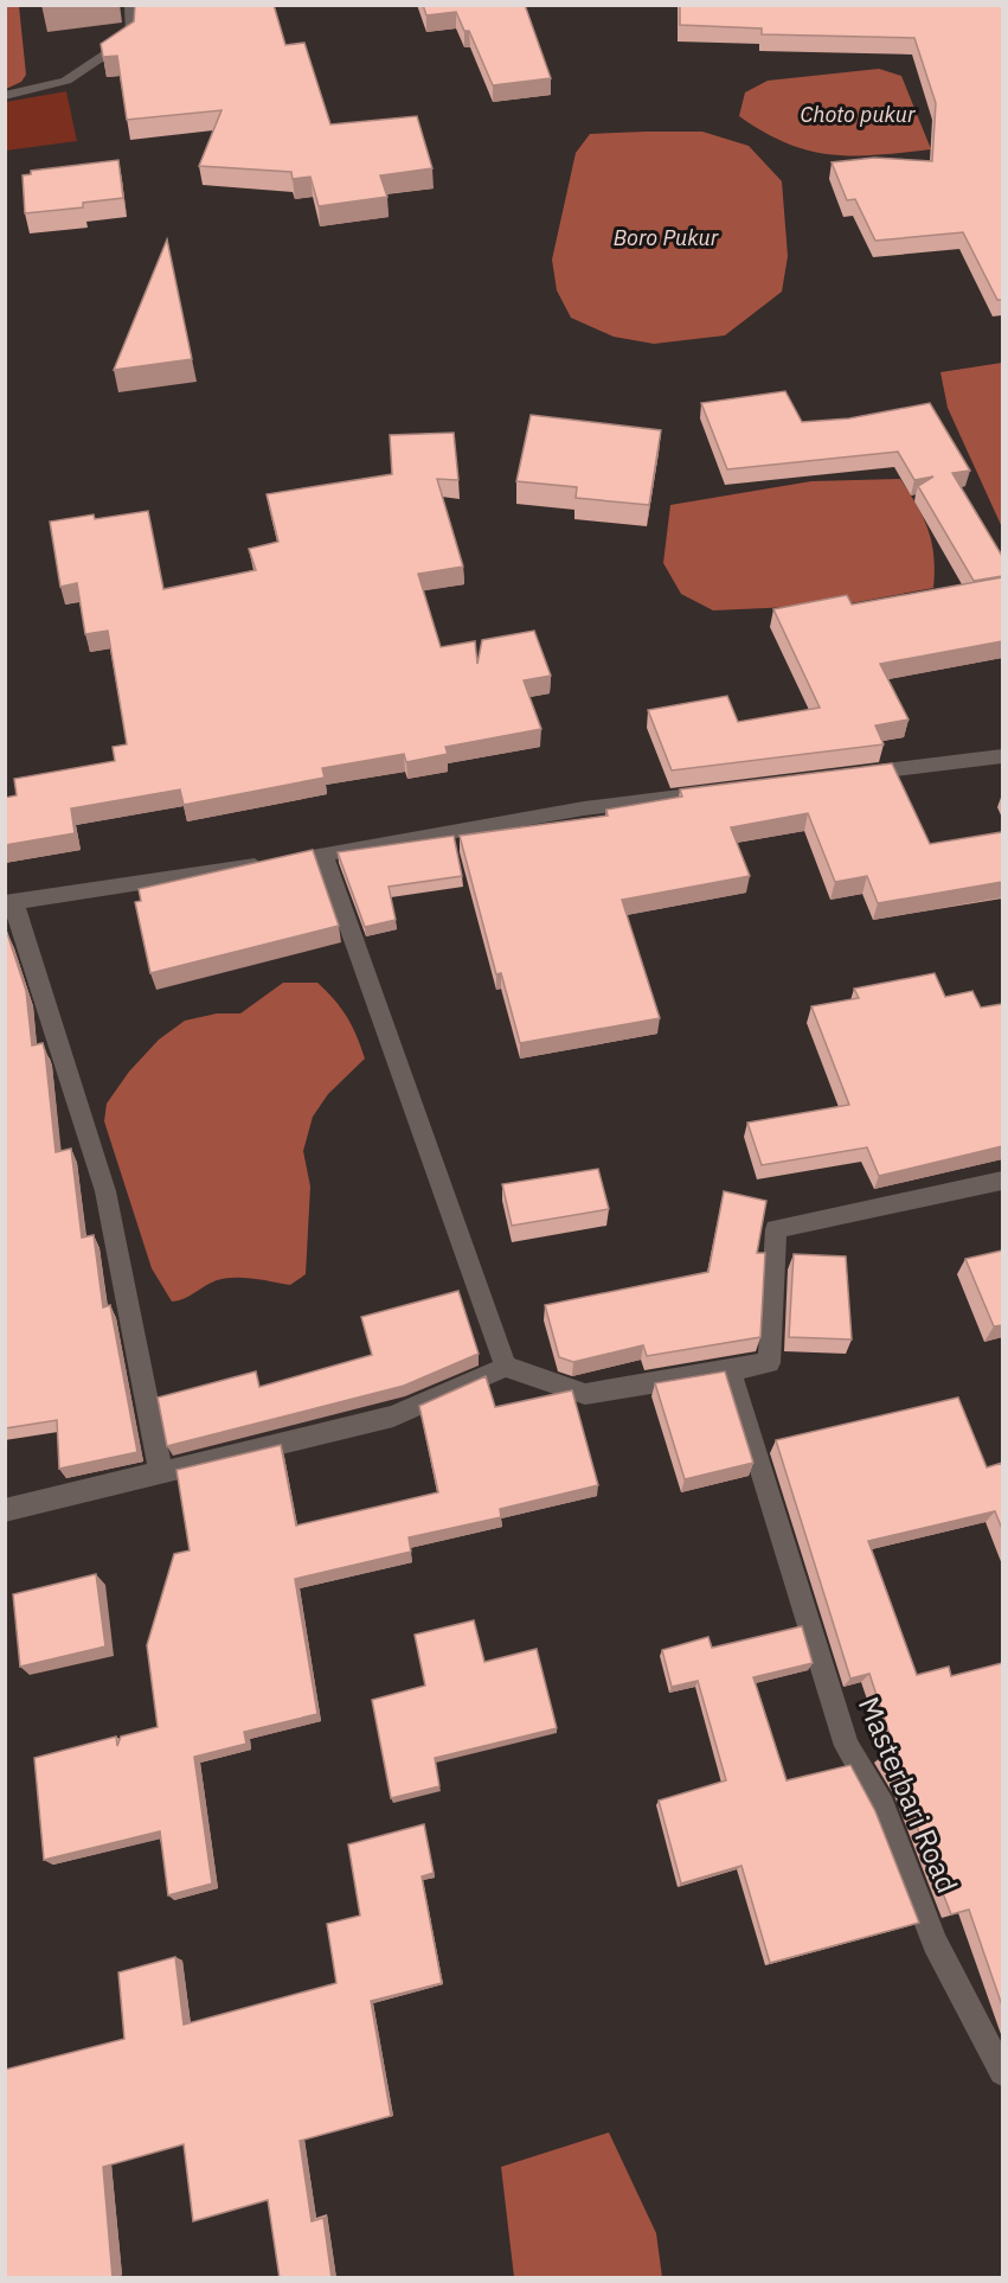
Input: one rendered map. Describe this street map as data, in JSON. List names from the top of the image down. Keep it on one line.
{"streets":{"street":["Masterbari Road"]},"water":["Choto pukur","Boro Pukur"]}
